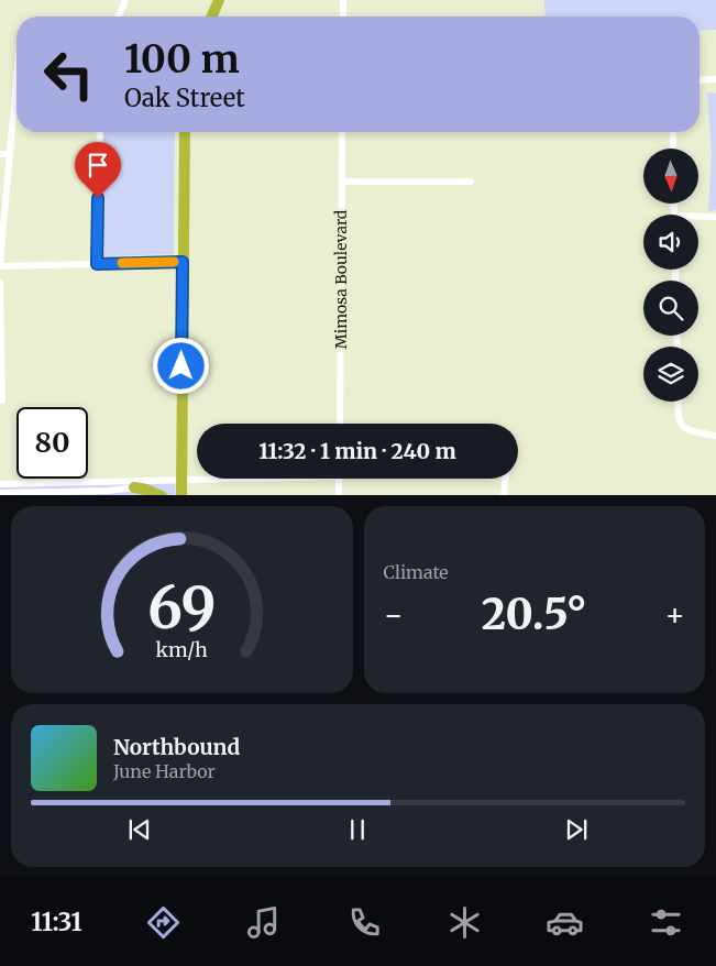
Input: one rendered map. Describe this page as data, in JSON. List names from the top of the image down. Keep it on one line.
{"streets":{"street":["Mimosa Boulevard"]},"north":"bottom","page":{"turn":["100 m","Oak Street"],"limit":"80","trip":"11:32 · 1 min · 240 m","tile":"Climate","heat":["−","20.5°","+"],"song":["Northbound","June Harbor"],"tabs":"11:31","gauge":["69","km/h"]}}
